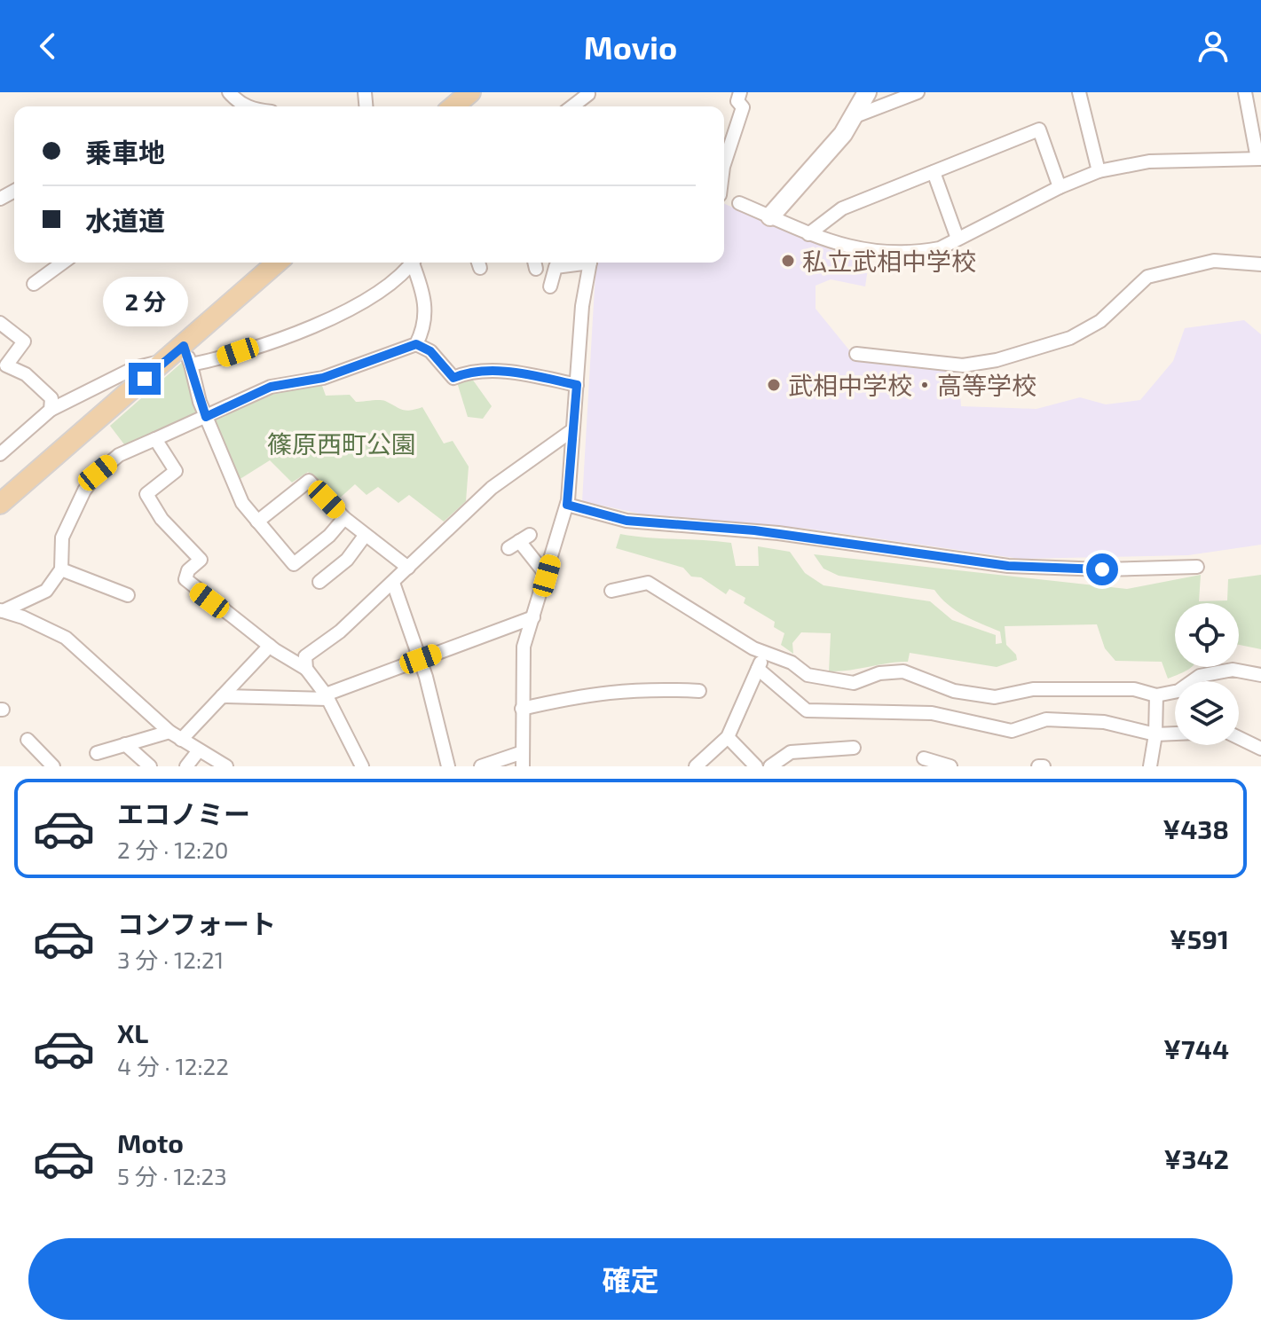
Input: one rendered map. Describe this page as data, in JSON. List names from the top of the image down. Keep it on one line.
{"parks":["篠原西町公園"],"places":["私立武相中学校","武相中学校・高等学校"],"page":{"header":"Movio","banner":["乗車地","水道道"],"bubble":"2 分","list":[{"name":"エコノミー","note":"2 分 · 12:20","value":"¥438"},{"name":"コンフォート","note":"3 分 · 12:21","value":"¥591"},{"name":"XL","note":"4 分 · 12:22","value":"¥744"},{"name":"Moto","note":"5 分 · 12:23","value":"¥342"}],"buttons":"確定"}}
